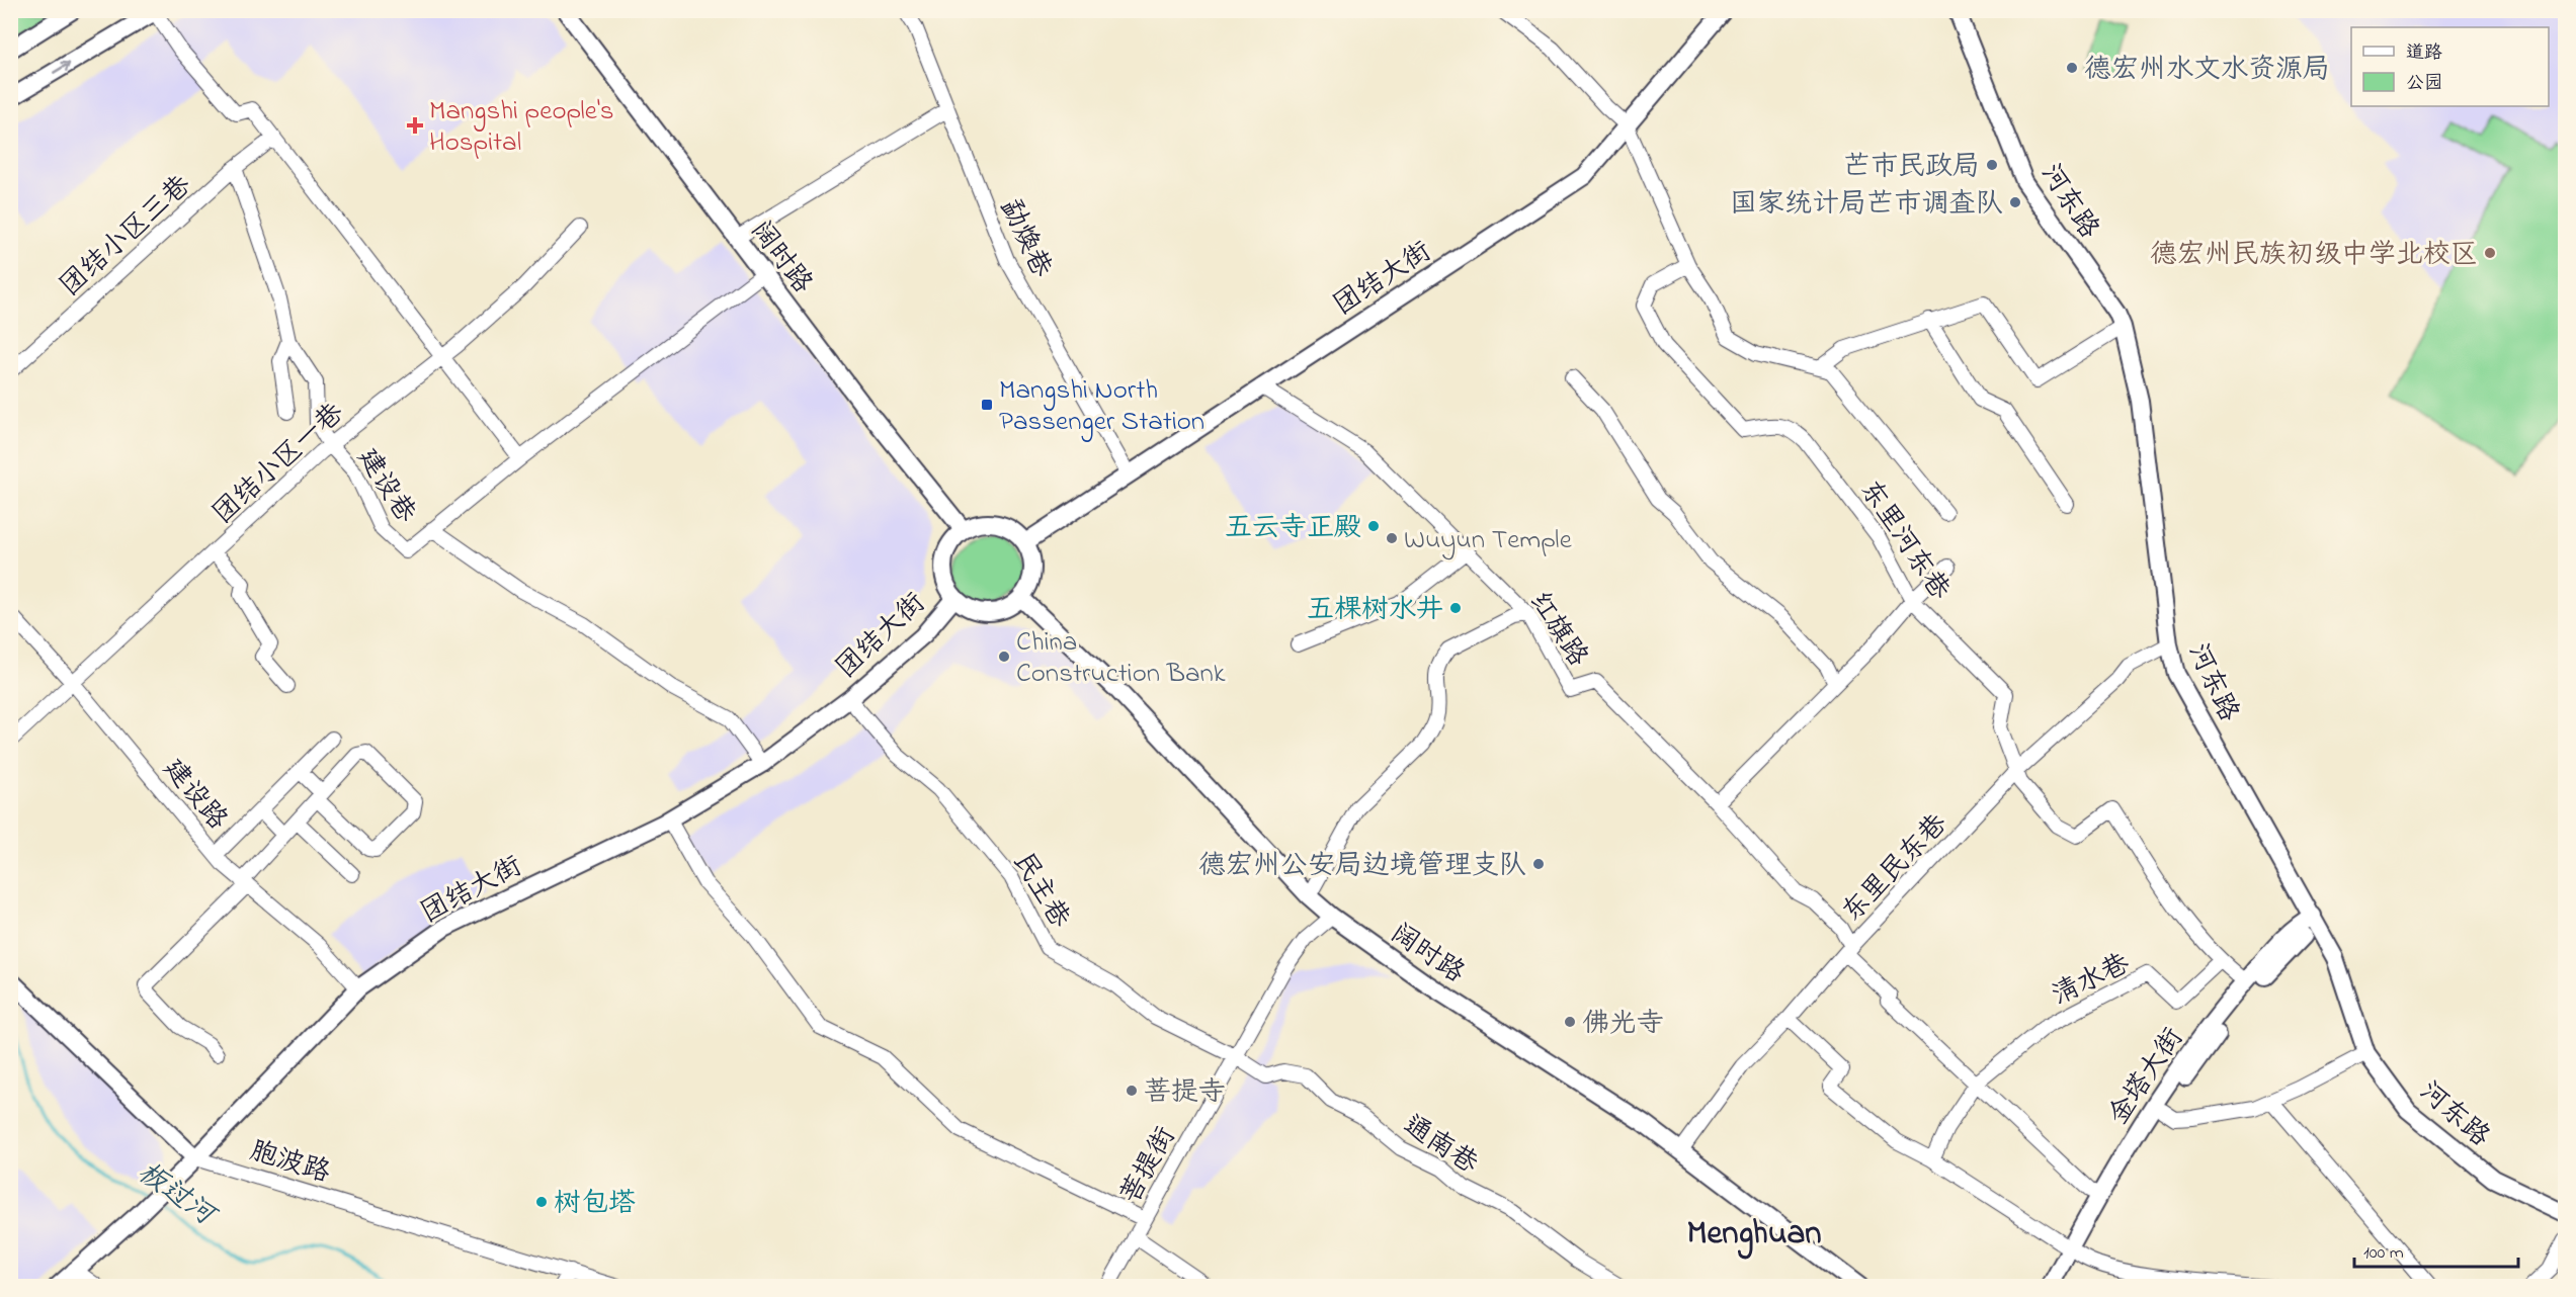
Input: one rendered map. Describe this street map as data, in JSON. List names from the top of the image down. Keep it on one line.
{"streets":{"main road":["河东路","阔时路","团结大街","金塔大街","胞波路"],"street":["团结小区三巷","勐焕巷","团结小区一巷","建设巷","东里河东巷","红旗路","建设路","东里民东巷","民主巷","清水巷","通南巷","菩提街"]},"crossings":[["河东路","东里民东巷"],["河东路","金塔大街"],["团结小区三巷","建设巷"],["勐焕巷","团结大街"],["阔时路","团结大街"],["阔时路","东里民东巷"],["阔时路","菩提街"],["团结大街","建设巷"],["团结大街","红旗路"],["团结大街","建设路"],["团结大街","民主巷"],["团结大街","胞波路"],["团结小区一巷","建设巷"],["团结小区一巷","建设路"],["东里河东巷","东里民东巷"],["东里河东巷","清水巷"],["东里河东巷","金塔大街"],["红旗路","东里民东巷"],["民主巷","通南巷"],["民主巷","菩提街"],["通南巷","菩提街"]],"districts":["Menghuan"],"water":["板过河"],"places":{"other":["德宏州水文水资源局","芒市民政局","国家统计局芒市调查队","德宏州民族初级中学北校区","五云寺正殿","Wuyun Temple","五棵树水井","China Construction Bank","德宏州公安局边境管理支队","佛光寺","菩提寺","树包塔"],"health":["Mangshi people's Hospital"],"transit":["Mangshi North Passenger Station"]},"legend":["道路","公园"],"scale_bar":"100 m"}
